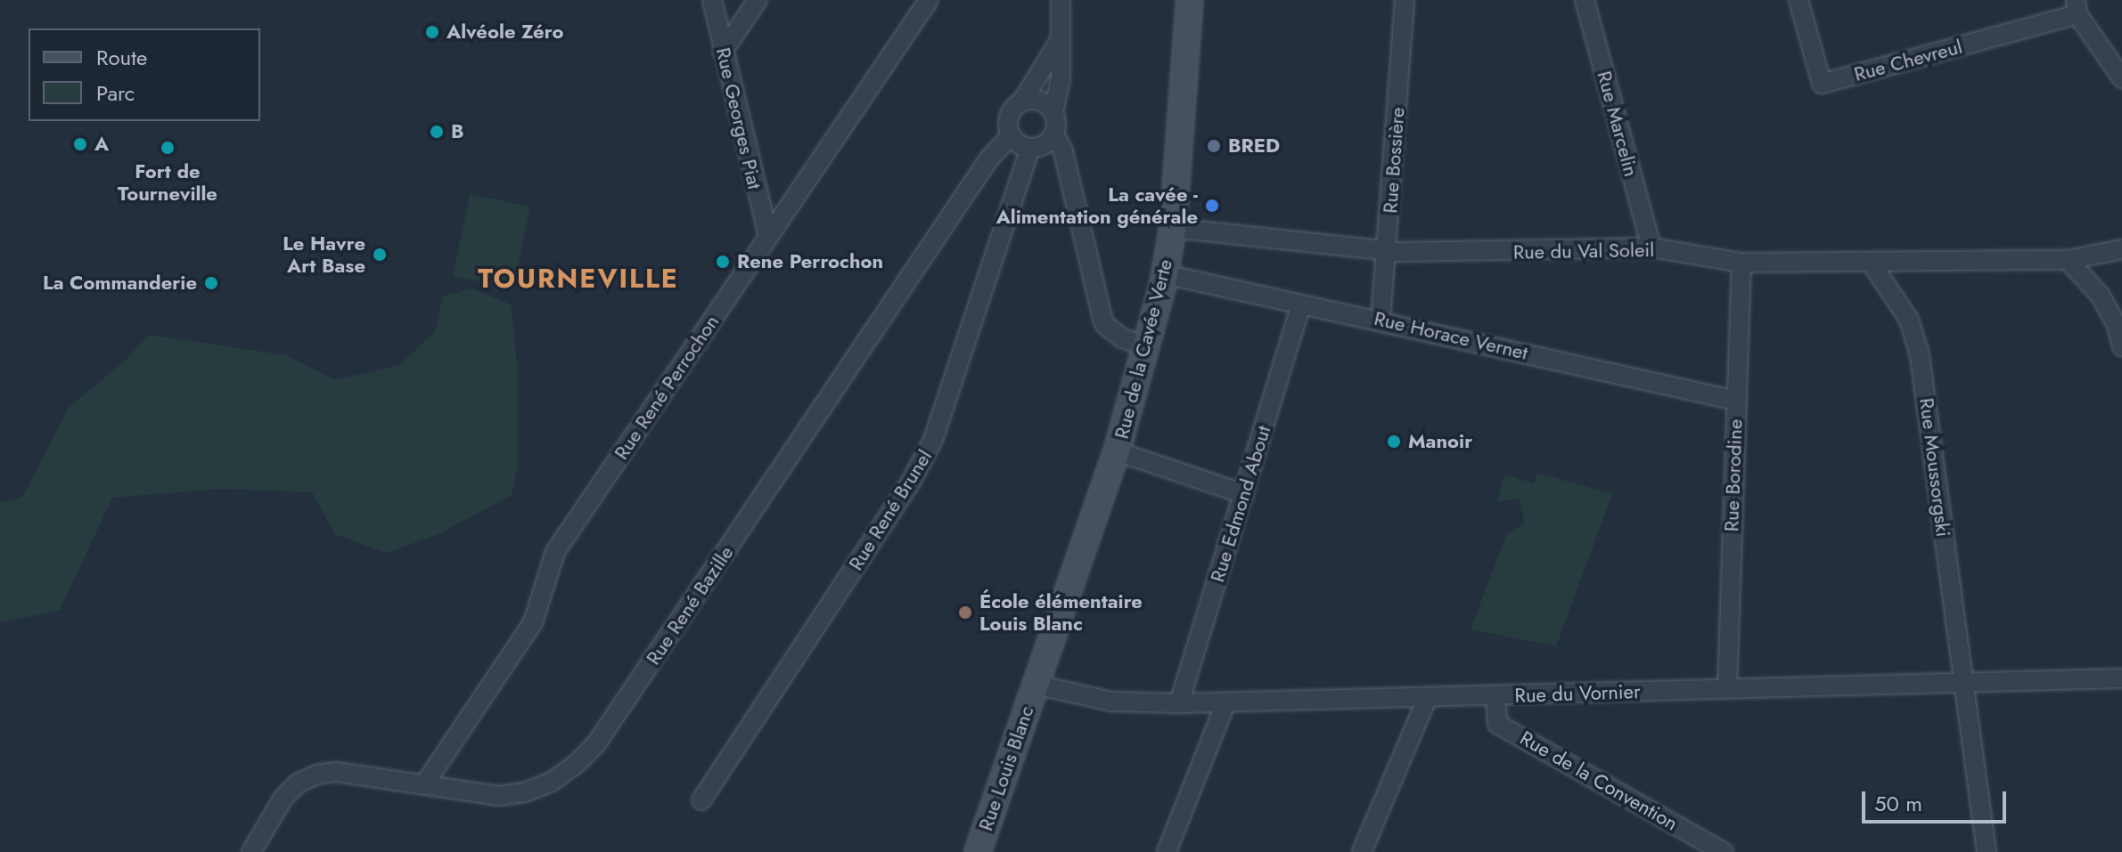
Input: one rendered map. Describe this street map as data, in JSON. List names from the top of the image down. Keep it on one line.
{"streets":{"street":["Rue Chevreul","Rue Georges Piat","Rue Marcelin","Rue Bossière","Rue du Val Soleil","Rue Horace Vernet","Rue de la Cavée Verte","Rue René Perrochon","Rue Moussorgski","Rue Borodine","Rue Edmond About","Rue René Brunel","Rue René Bazille","Rue du Vornier","Rue Louis Blanc","Rue de la Convention"]},"crossings":[["Rue Georges Piat","Rue René Perrochon"],["Rue Marcelin","Rue du Val Soleil"],["Rue Bossière","Rue du Val Soleil"],["Rue Bossière","Rue Horace Vernet"],["Rue du Val Soleil","Rue de la Cavée Verte"],["Rue du Val Soleil","Rue Moussorgski"],["Rue du Val Soleil","Rue Borodine"],["Rue Horace Vernet","Rue de la Cavée Verte"],["Rue Horace Vernet","Rue Borodine"],["Rue Horace Vernet","Rue Edmond About"],["Rue de la Cavée Verte","Rue du Vornier"],["Rue de la Cavée Verte","Rue Louis Blanc"],["Rue René Perrochon","Rue René Bazille"],["Rue Moussorgski","Rue du Vornier"],["Rue Borodine","Rue du Vornier"],["Rue Edmond About","Rue du Vornier"],["Rue René Brunel","Rue René Bazille"],["Rue du Vornier","Rue Louis Blanc"],["Rue du Vornier","Rue de la Convention"]],"districts":["TOURNEVILLE"],"places":["Alvéole Zéro","B","A","BRED","Fort de Tourneville","La cavée - Alimentation générale","Le Havre Art Base","Rene Perrochon","La Commanderie","Manoir","École élémentaire Louis Blanc"],"legend":["Route","Parc"],"scale_bar":"50 m"}
